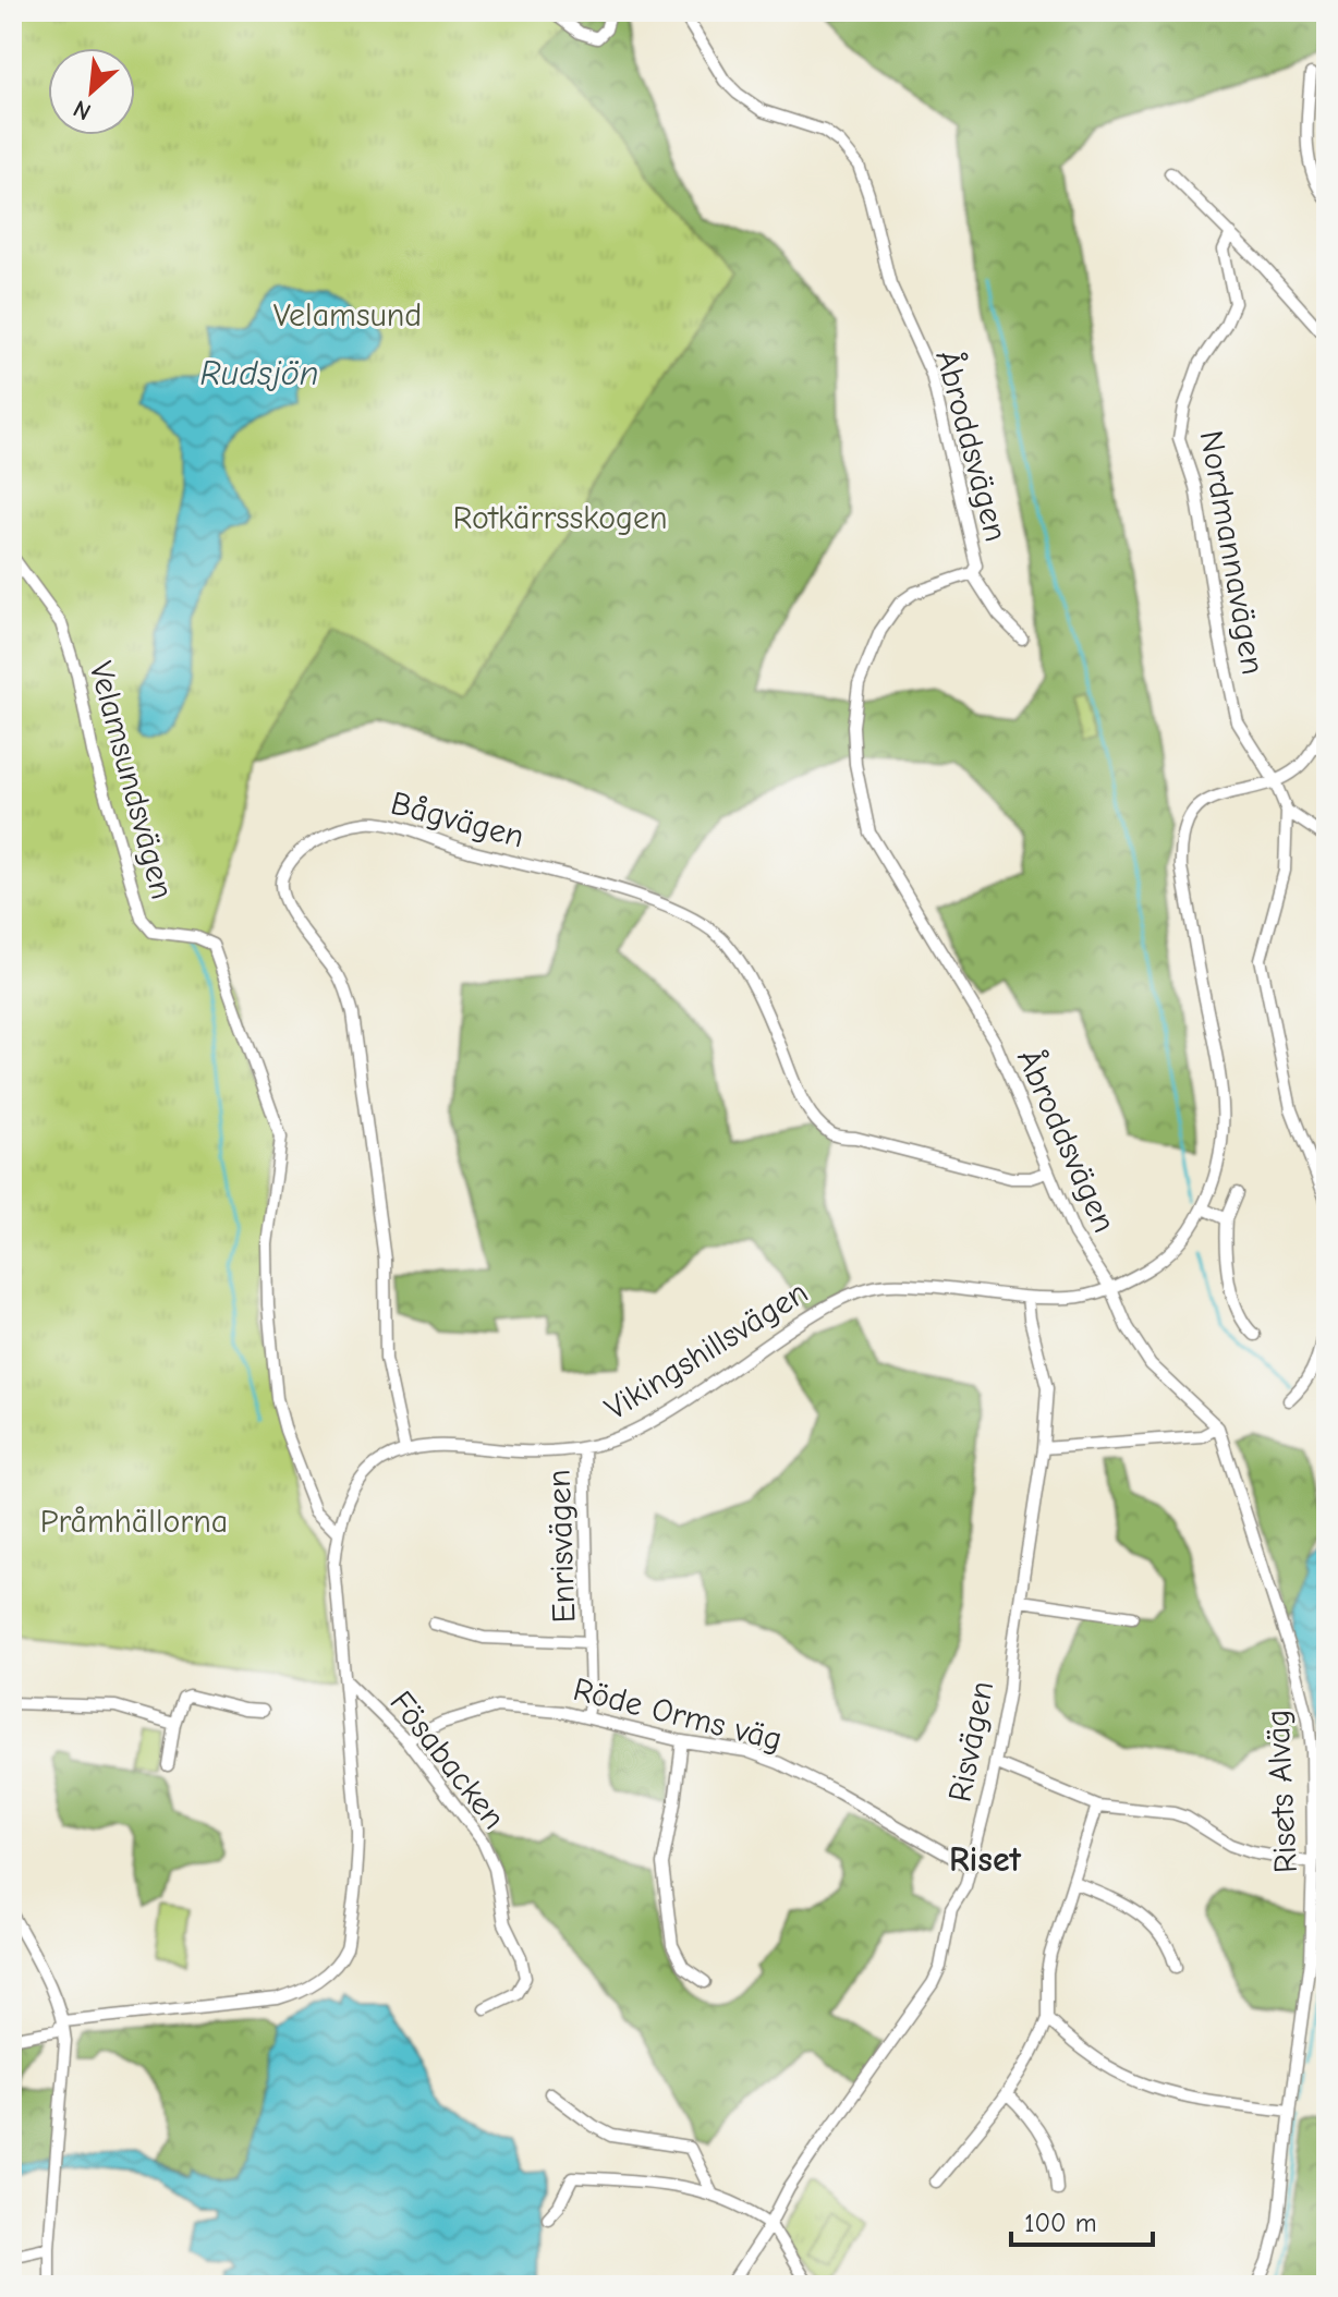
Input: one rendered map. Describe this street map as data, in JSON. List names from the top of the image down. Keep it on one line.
{"streets":{"street":["Åbroddsvägen","Nordmannavägen","Velamsundsvägen","Bågvägen","Vikingshillsvägen","Enrisvägen","Röde Orms väg","Risvägen","Fösabacken","Risets Alväg"]},"crossings":[["Åbroddsvägen","Bågvägen"],["Åbroddsvägen","Vikingshillsvägen"],["Åbroddsvägen","Risets Alväg"],["Nordmannavägen","Vikingshillsvägen"],["Velamsundsvägen","Vikingshillsvägen"],["Bågvägen","Vikingshillsvägen"],["Vikingshillsvägen","Enrisvägen"],["Vikingshillsvägen","Risvägen"],["Vikingshillsvägen","Fösabacken"],["Vikingshillsvägen","Risets Alväg"],["Enrisvägen","Röde Orms väg"],["Röde Orms väg","Risvägen"],["Röde Orms väg","Fösabacken"]],"districts":["Riset"],"water":["Rudsjön"],"parks":["Velamsund","Rotkärrsskogen","Pråmhällorna"],"scale_bar":"100 m","north":"bottom left"}
